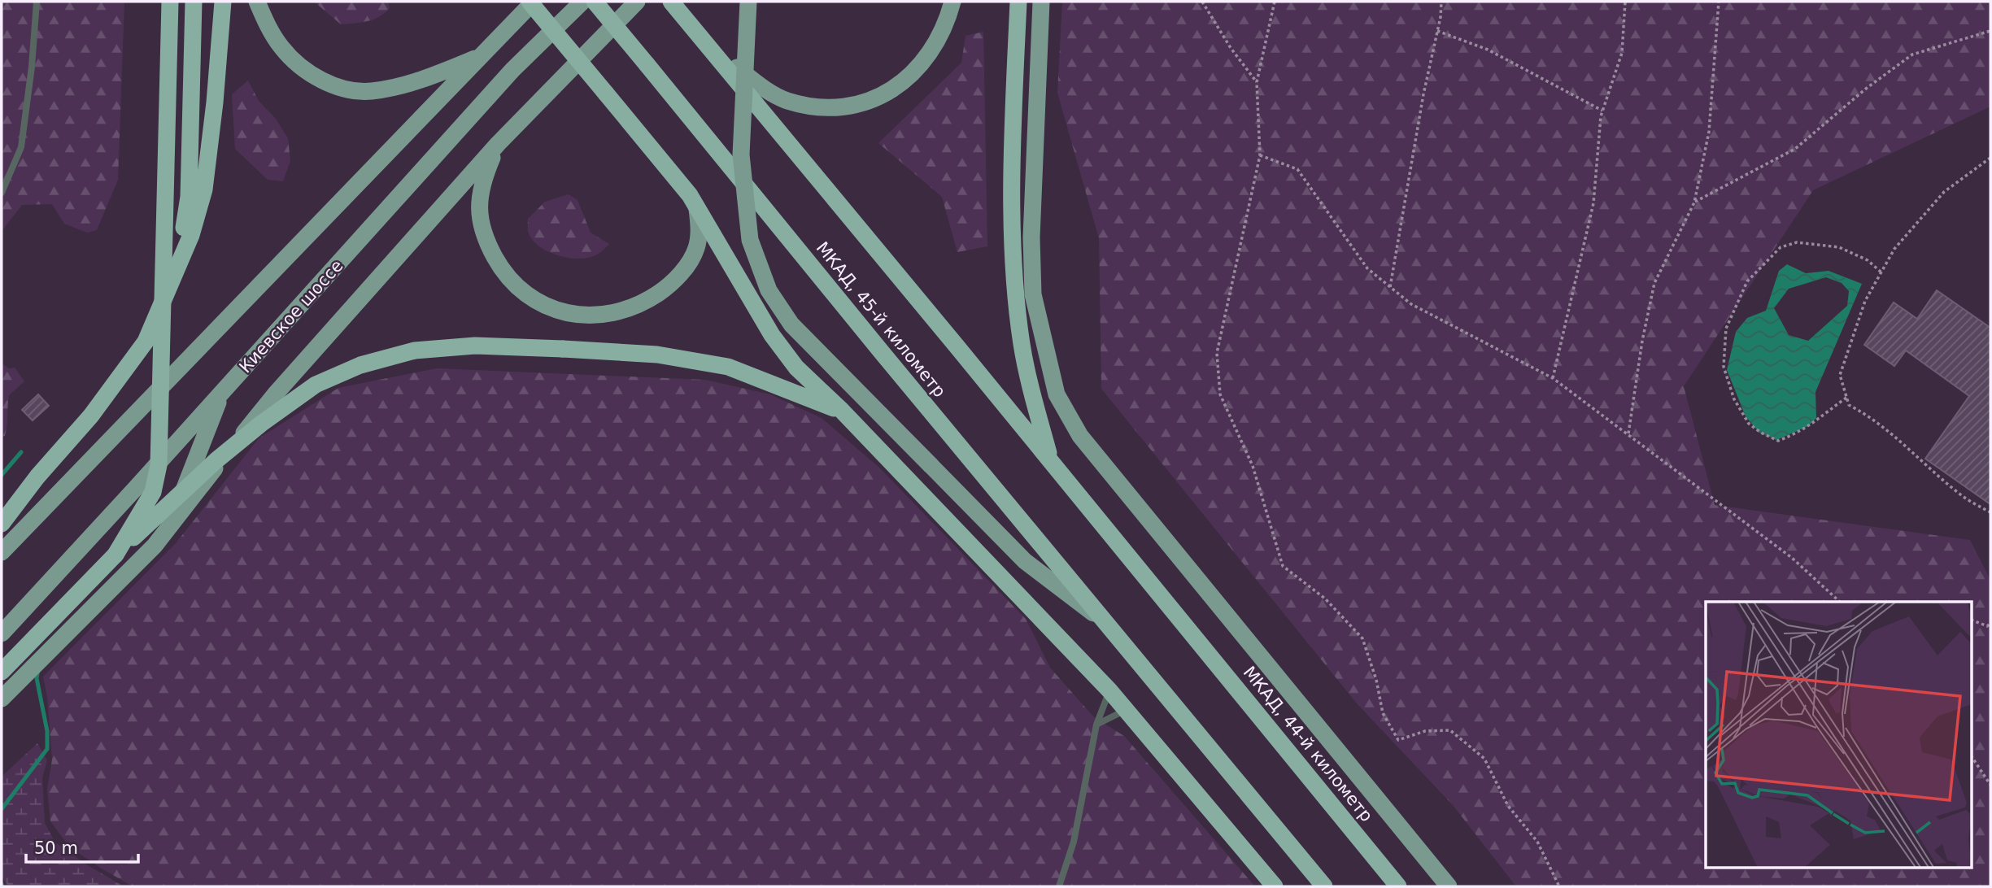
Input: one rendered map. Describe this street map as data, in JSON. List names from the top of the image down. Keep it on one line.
{"streets":{"highway":["МКАД, 45-й километр","МКАД, 44-й километр"],"main road":["Киевское шоссе"]},"scale_bar":"50 m"}
